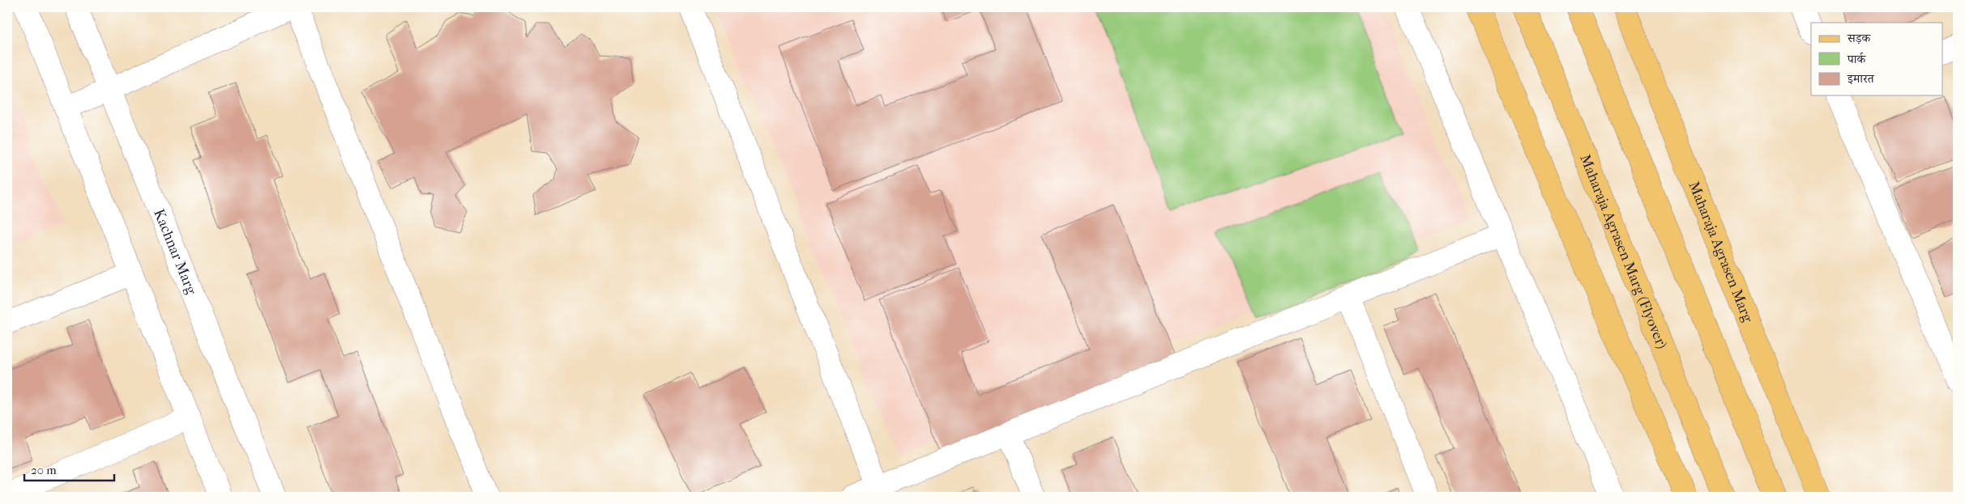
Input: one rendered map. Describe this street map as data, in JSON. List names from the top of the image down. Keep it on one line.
{"streets":{"main road":["Maharaja Agrasen Marg (Flyover)","Maharaja Agrasen Marg"],"street":["Kachnar Marg"]},"legend":["सड़क","पार्क","इमारत"],"scale_bar":"20 m"}
